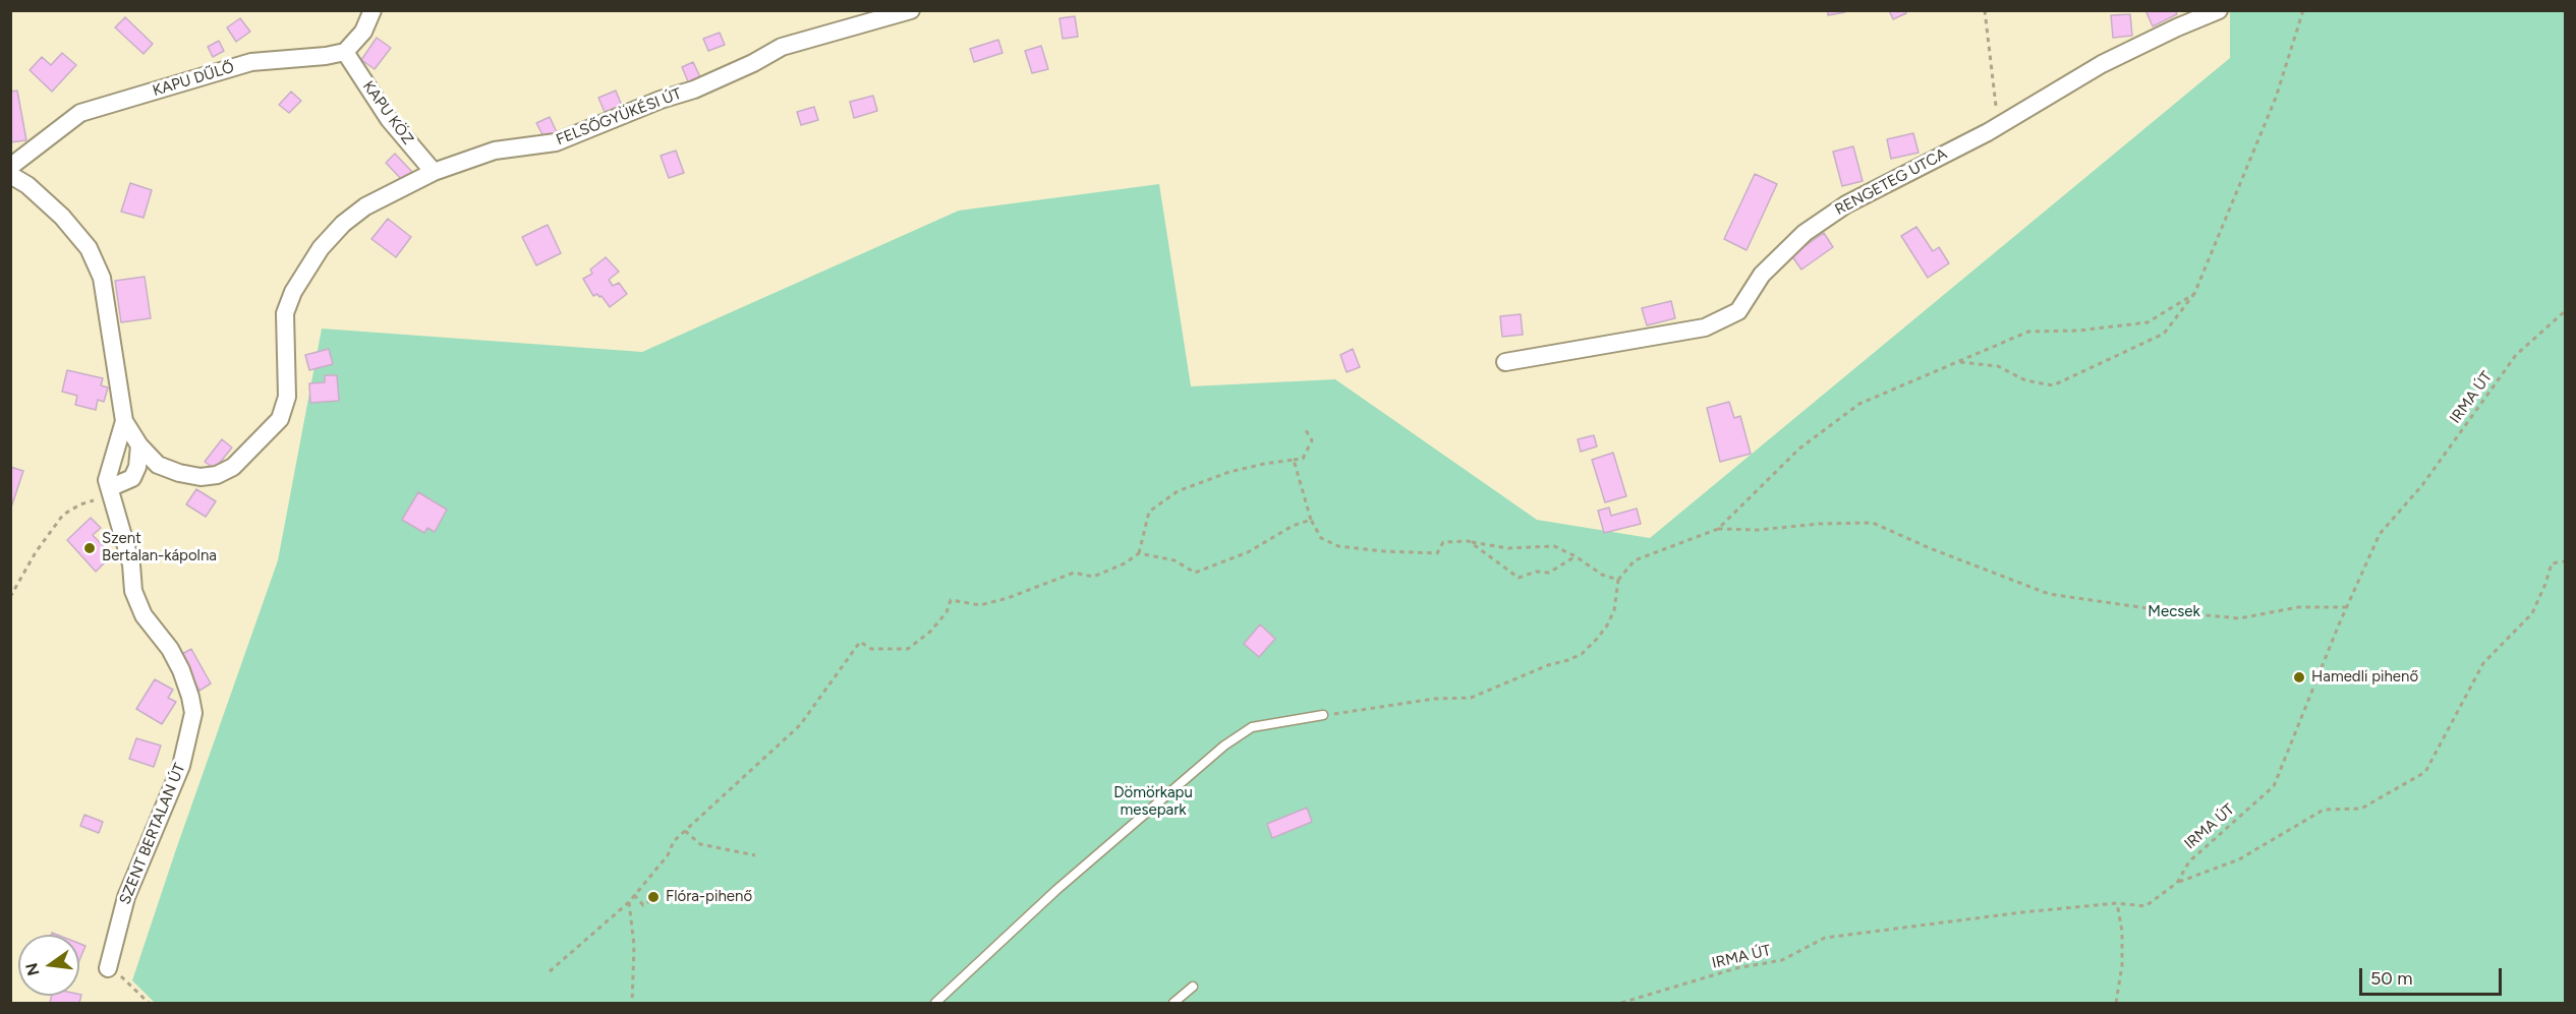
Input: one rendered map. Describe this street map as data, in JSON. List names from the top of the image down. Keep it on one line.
{"streets":{"street":["KAPU DŰLŐ","KAPU KÖZ","FELSŐGYÜKÉSI ÚT","RENGETEG UTCA","SZENT BERTALAN ÚT"],"path":["IRMA ÚT"]},"crossings":[["KAPU DŰLŐ","KAPU KÖZ"],["KAPU KÖZ","FELSŐGYÜKÉSI ÚT"]],"parks":["Mecsek","Dömörkapu mesepark"],"places":["Szent Bertalan-kápolna","Hamedli pihenő","Flóra-pihenő"],"scale_bar":"50 m","north":"left"}
